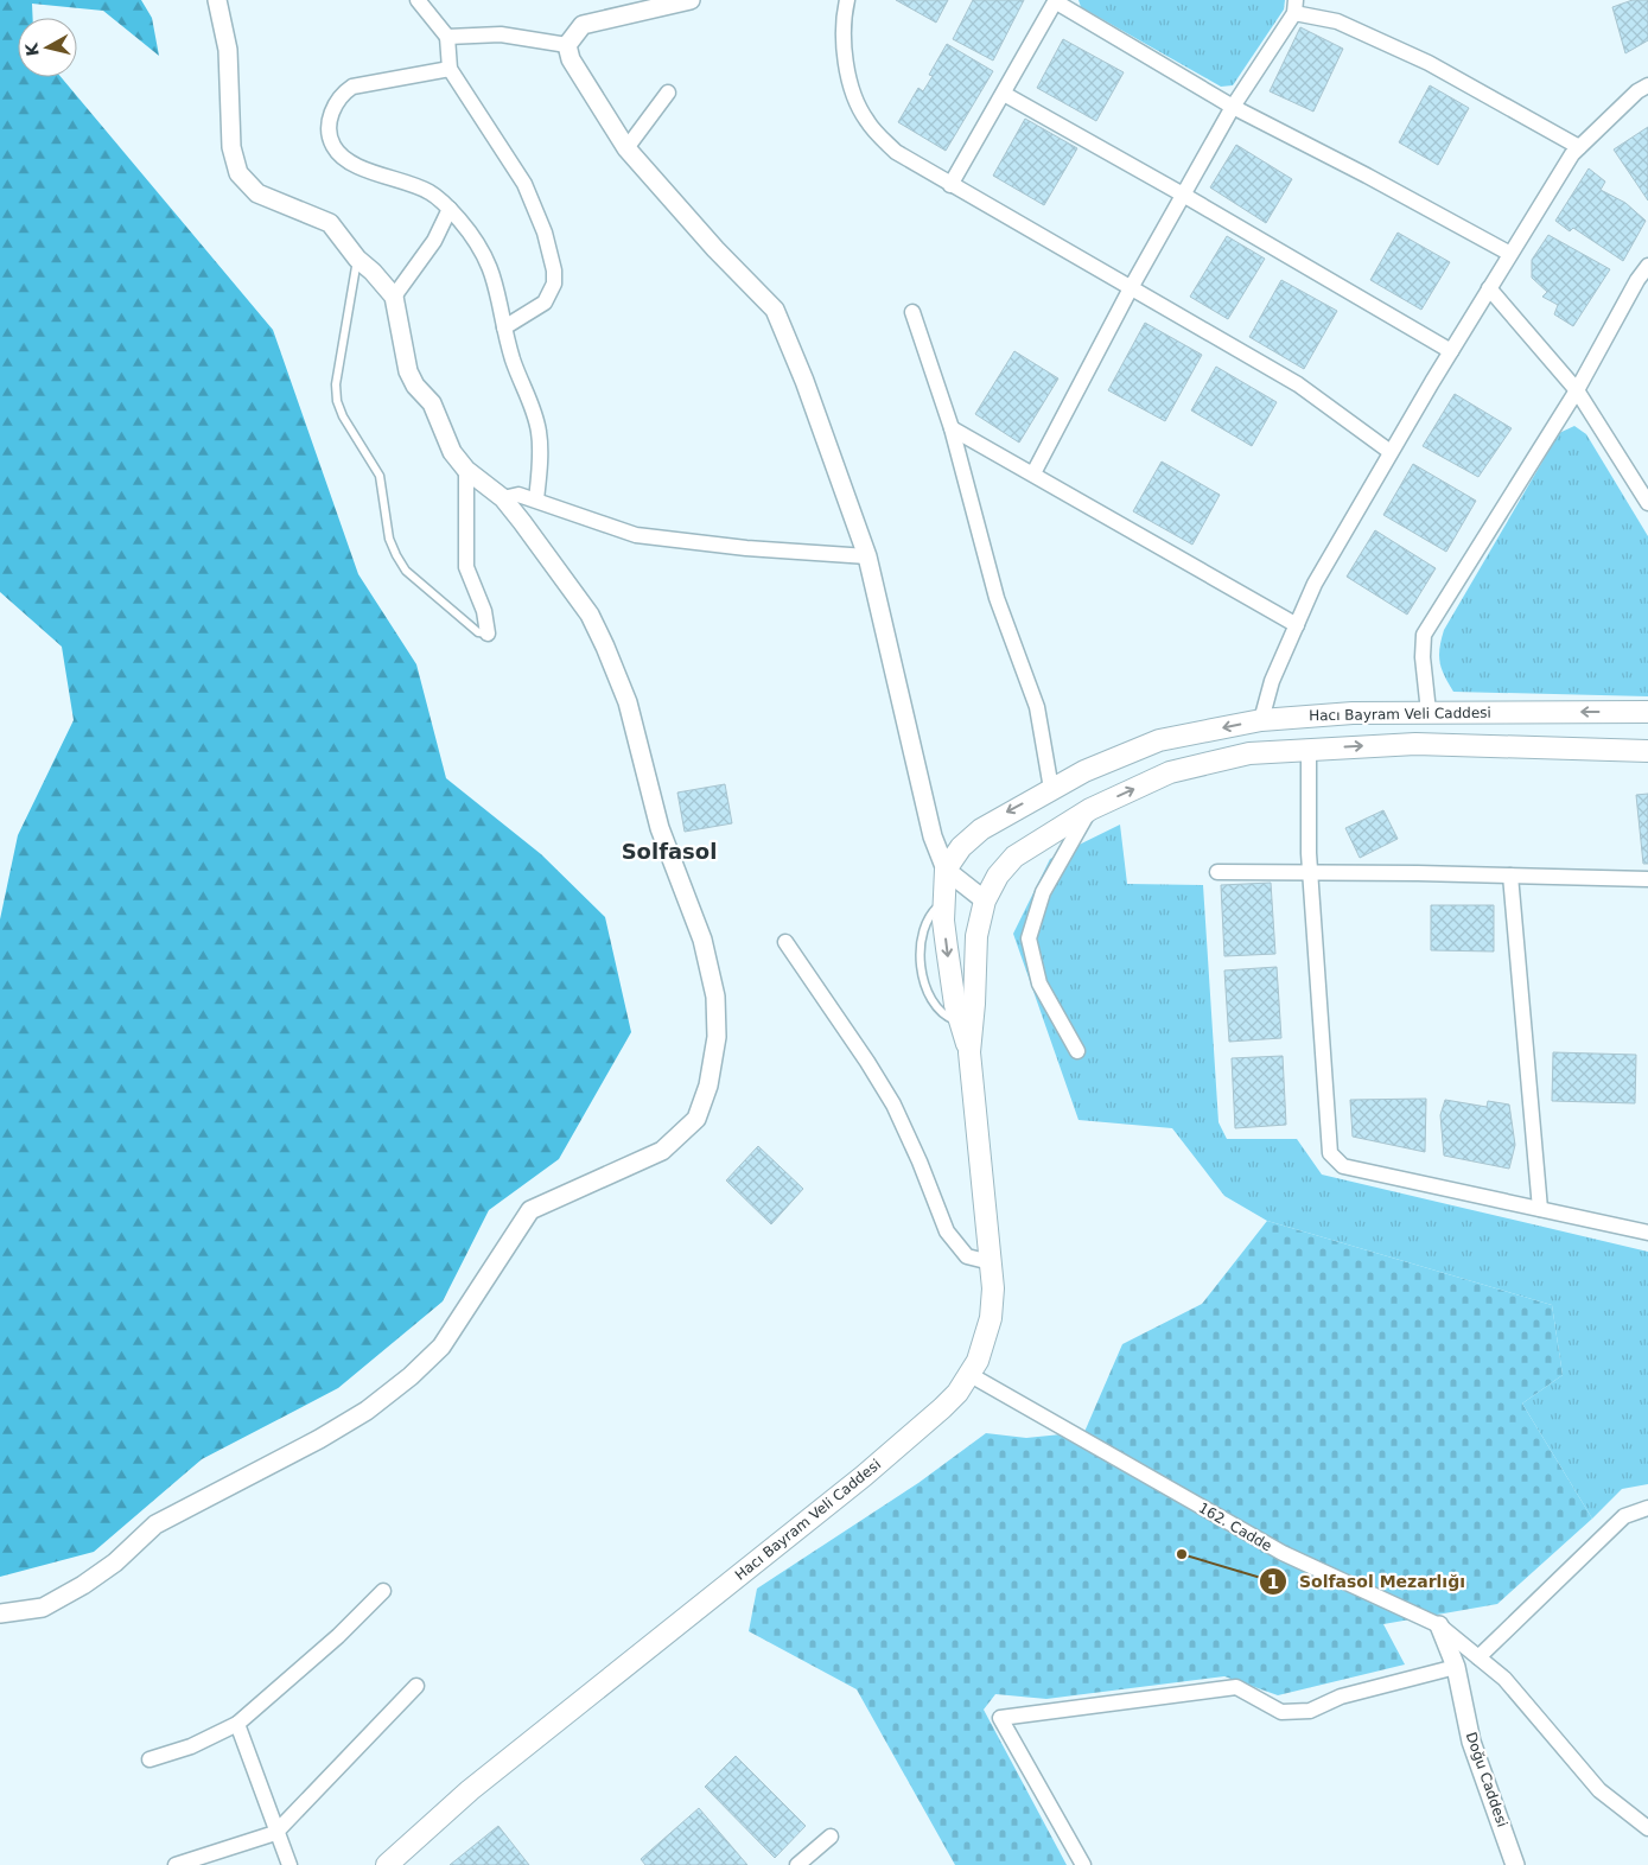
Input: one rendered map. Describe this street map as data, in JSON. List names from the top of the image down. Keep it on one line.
{"streets":{"main road":["Hacı Bayram Veli Caddesi"],"street":["162. Cadde","Doğu Caddesi"]},"crossings":[["Hacı Bayram Veli Caddesi","162. Cadde"],["162. Cadde","Doğu Caddesi"]],"districts":["Solfasol"],"places":["Solfasol Mezarlığı"],"north":"left"}
